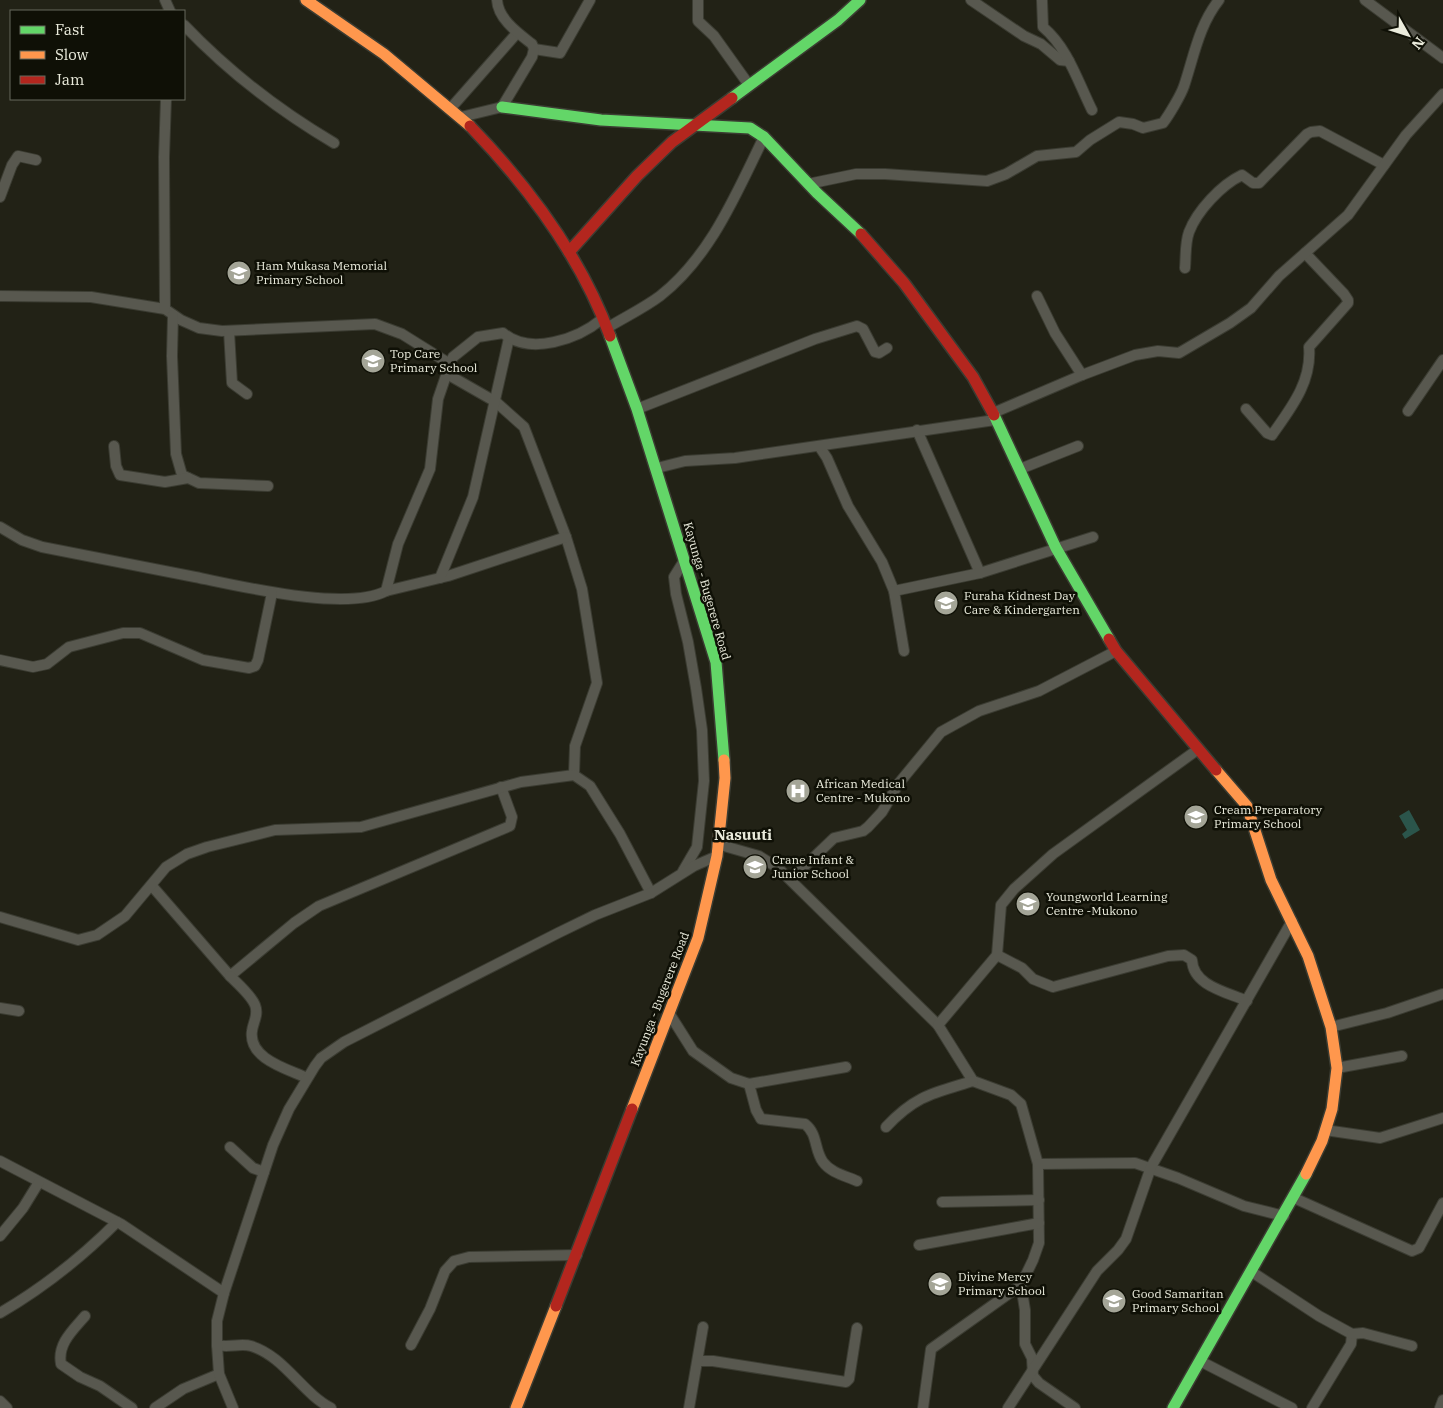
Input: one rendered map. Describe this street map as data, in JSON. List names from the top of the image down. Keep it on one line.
{"streets":{"street":["Kayunga - Bugerere Road"]},"districts":["Nasuuti"],"places":{"school or university":["Ham Mukasa Memorial Primary School","Top Care Primary School","Furaha Kidnest Day Care & Kindergarten","Cream Preparatory Primary School","Crane Infant & Junior School","Youngworld Learning Centre -Mukono","Divine Mercy Primary School","Good Samaritan Primary School"],"hospital":["African Medical Centre - Mukono"]},"legend":["Fast","Slow","Jam"],"north":"bottom right"}
